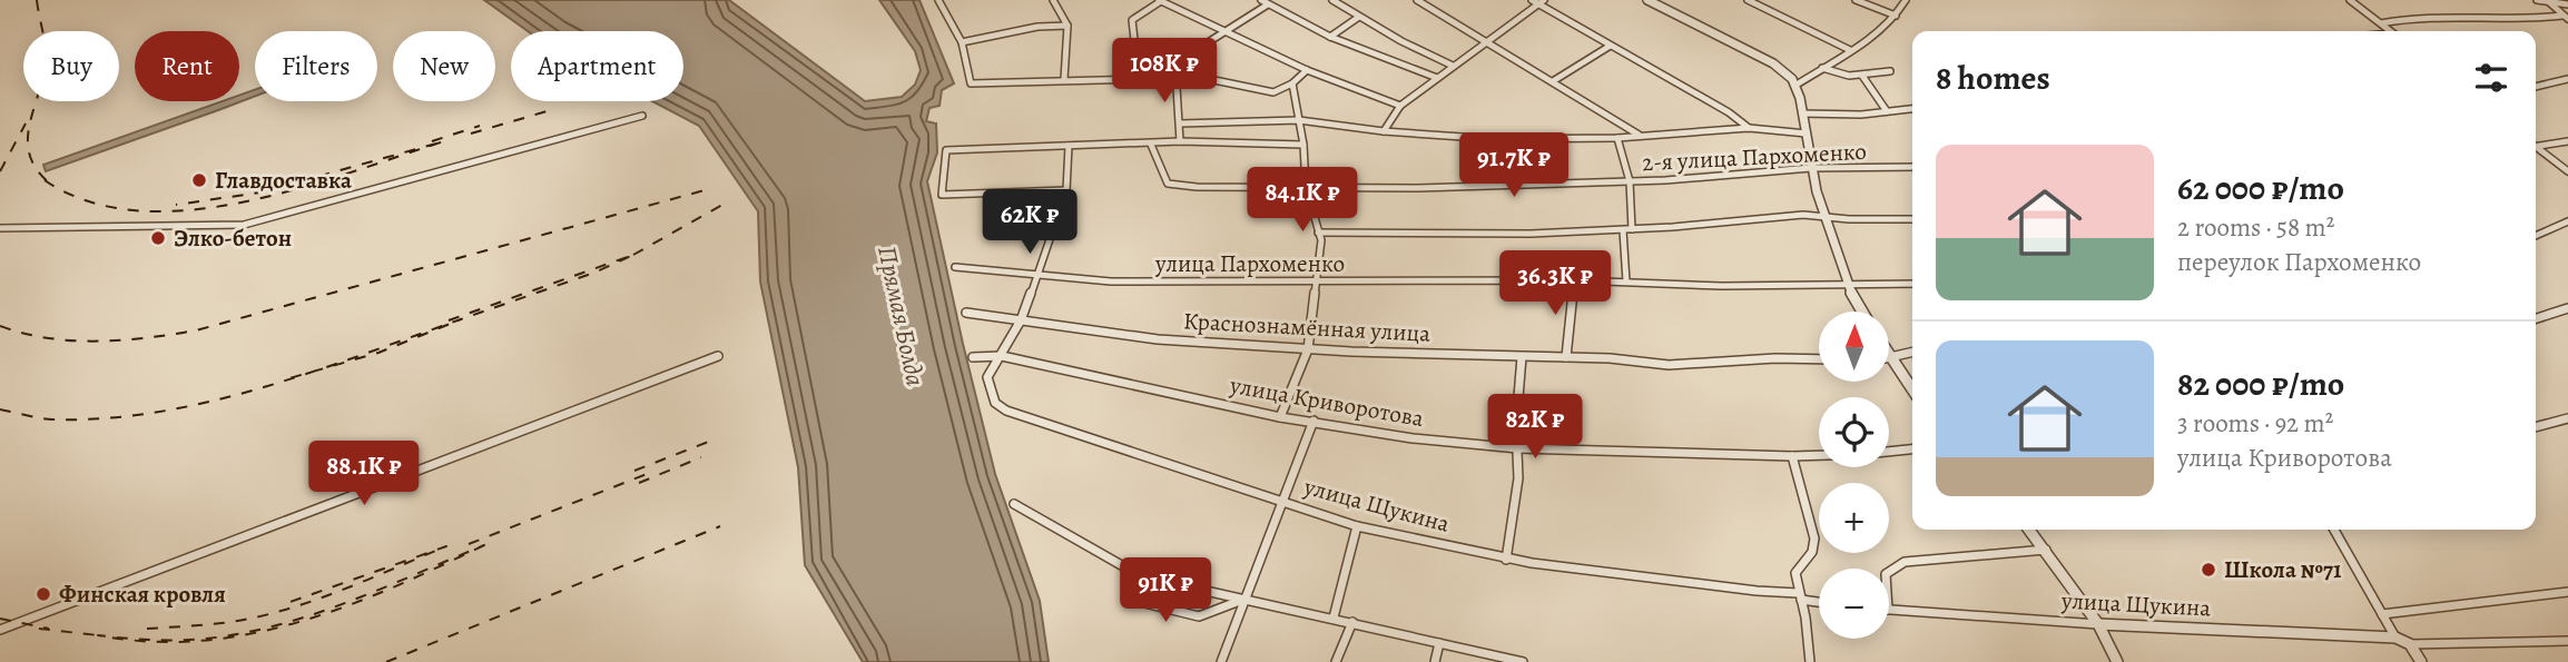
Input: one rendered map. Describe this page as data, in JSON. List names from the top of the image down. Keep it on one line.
{"streets":{"street":["2-я улица Пархоменко","улица Пархоменко","Краснознамённая улица","улица Криворотова","улица Щукина"]},"crossings":[["улица Криворотова","улица Щукина"]],"water":["Прямая Болда"],"places":["Главдоставка","Элко-бетон","Школа №71","Финская кровля"],"north":"top","page":{"chip":["Buy","Rent","Filters","New","Apartment"],"heading":"8 homes","price":["108K ₽","91.7K ₽","84.1K ₽","62K ₽","36.3K ₽","82K ₽","88.1K ₽","91K ₽"],"list":[{"name":"62 000 ₽/mo","note":"2 rooms · 58 m² · переулок Пархоменко"},{"name":"82 000 ₽/mo","note":"3 rooms · 92 m² · улица Криворотова"}],"map_buttons":["+","−"]}}
